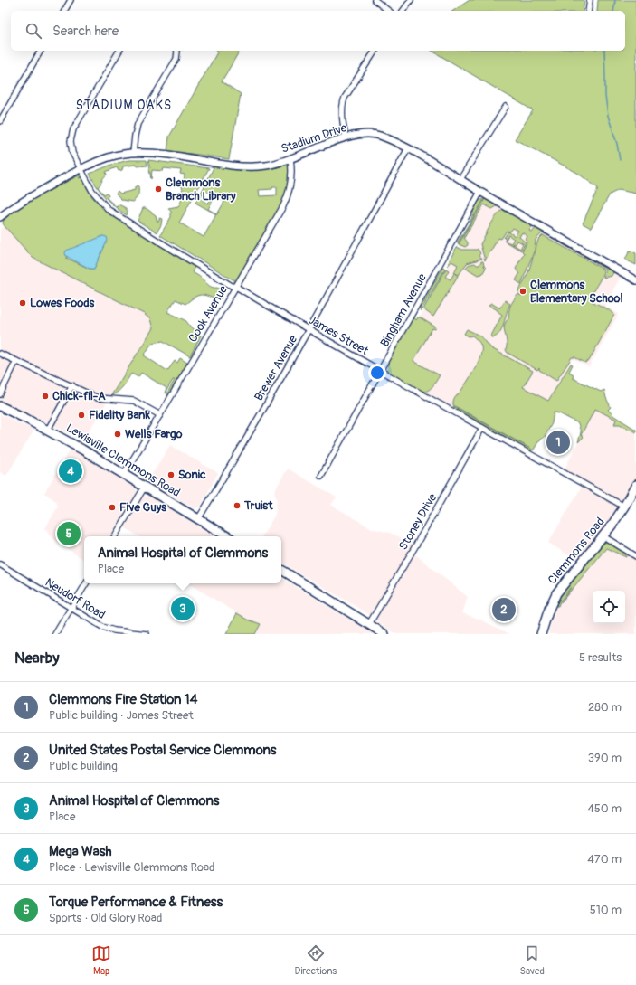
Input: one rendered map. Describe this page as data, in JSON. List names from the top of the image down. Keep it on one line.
{"streets":{"main road":["Lewisville Clemmons Road","Clemmons Road"],"street":["Stadium Drive","Bingham Avenue","Cook Avenue","James Street","Brewer Avenue","Stoney Drive","Neudorf Road"]},"crossings":[["Stadium Drive","Bingham Avenue"],["Stadium Drive","Cook Avenue"],["Stadium Drive","James Street"],["Stadium Drive","Brewer Avenue"],["Bingham Avenue","James Street"],["Cook Avenue","James Street"],["Cook Avenue","Lewisville Clemmons Road"],["James Street","Brewer Avenue"],["James Street","Stoney Drive"],["James Street","Clemmons Road"],["Brewer Avenue","Lewisville Clemmons Road"]],"districts":["STADIUM OAKS"],"places":["Clemmons Branch Library","Clemmons Elementary School","Lowes Foods","Chick-fil-A","Fidelity Bank","Wells Fargo","Sonic","Truist","Five Guys"],"page":{"search":"Search here","pins":["1","4","5","3","2"],"popup":["Animal Hospital of Clemmons","Place"],"heading":["Nearby","5 results"],"list":[{"mark":"1","name":"Clemmons Fire Station 14","note":"Public building · James Street","value":"280 m"},{"mark":"2","name":"United States Postal Service Clemmons","note":"Public building","value":"390 m"},{"mark":"3","name":"Animal Hospital of Clemmons","note":"Place","value":"450 m"},{"mark":"4","name":"Mega Wash","note":"Place · Lewisville Clemmons Road","value":"470 m"},{"mark":"5","name":"Torque Performance & Fitness","note":"Sports · Old Glory Road","value":"510 m"}],"nav":["Map","Directions","Saved"]}}
